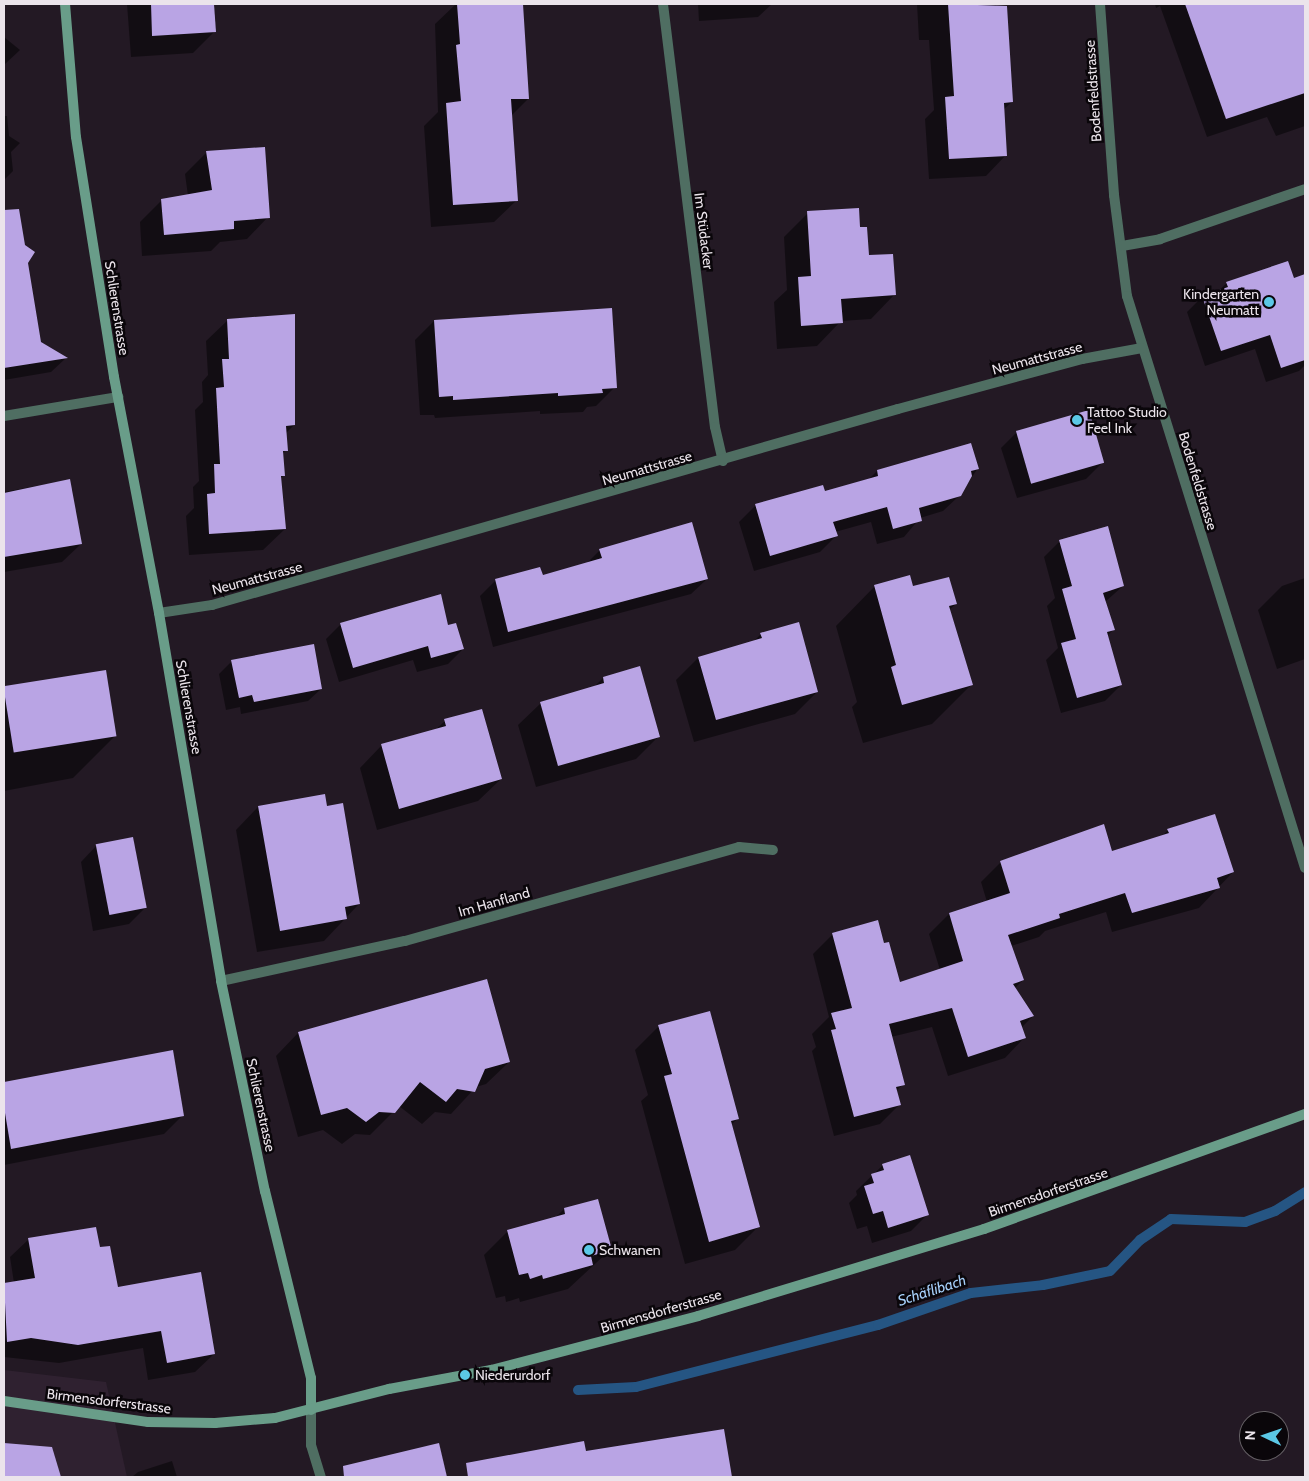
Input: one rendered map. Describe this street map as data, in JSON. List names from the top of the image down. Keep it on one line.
{"streets":{"street":["Bodenfeldstrasse","Im Stüdacker","Schlierenstrasse","Neumattstrasse","Im Hanfland","Birmensdorferstrasse"]},"crossings":[["Bodenfeldstrasse","Neumattstrasse"],["Im Stüdacker","Neumattstrasse"],["Schlierenstrasse","Neumattstrasse"],["Schlierenstrasse","Im Hanfland"],["Schlierenstrasse","Birmensdorferstrasse"]],"water":["Schäflibach"],"places":["Kindergarten Neumatt","Tattoo Studio Feel Ink","Schwanen","Niederurdorf"],"north":"left"}
